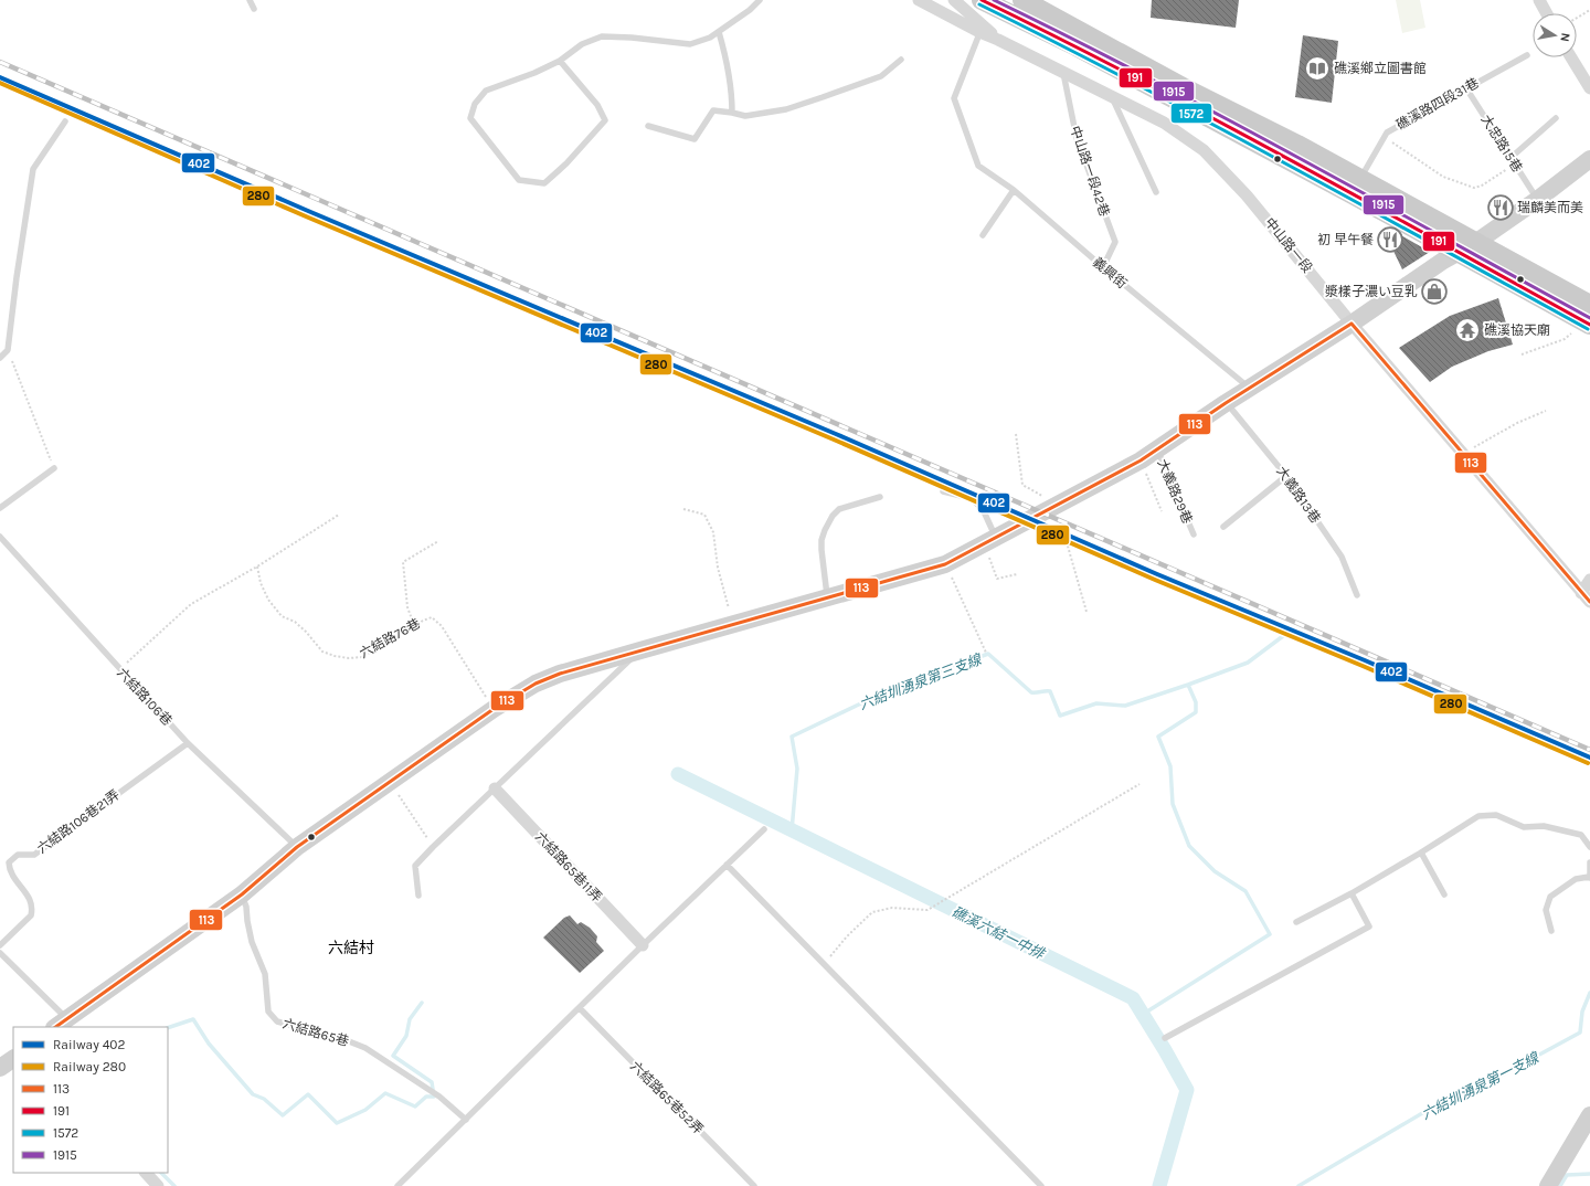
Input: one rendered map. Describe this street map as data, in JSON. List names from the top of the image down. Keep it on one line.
{"streets":{"street":["中山路一段","六結路65巷11弄"],"lane":["礁溪路四段31巷","大忠路15巷","中山路一段42巷","義興街","大義路29巷","大義路13巷","六結路106巷","六結路106巷21弄","六結路65巷","六結路65巷52弄"],"path":["六結路76巷"]},"crossings":[["礁溪路四段31巷","大忠路15巷"],["中山路一段42巷","中山路一段"],["中山路一段42巷","義興街"],["中山路一段","義興街"],["六結路106巷","六結路106巷21弄"]],"districts":["六結村"],"water":["六結圳湧泉第三支線","礁溪六結一中排","六結圳湧泉第一支線"],"places":{"library":["礁溪鄉立圖書館"],"restaurant":["瑞麟美而美","初 早午餐"],"shop":["漿樣子濃い豆乳"],"temple":["礁溪協天廟"]},"lines":["transit line 191","transit line 1915","transit line 1572","rail line 402","rail line 280","transit line 113"],"legend":["Railway 402","Railway 280","113","191","1572","1915"],"north":"right"}
